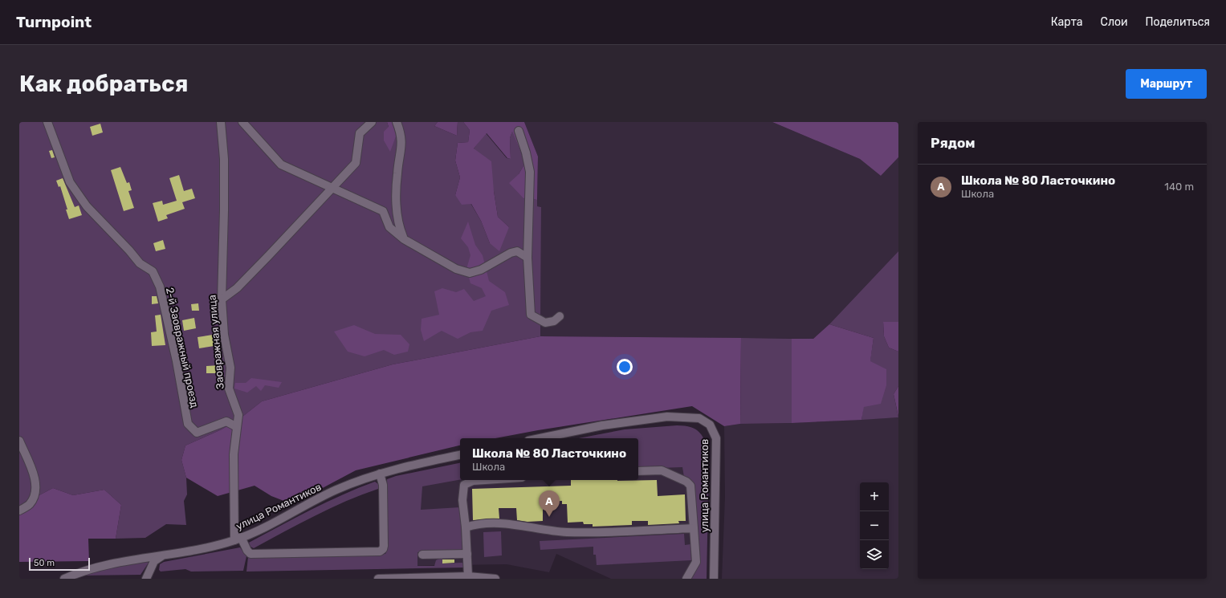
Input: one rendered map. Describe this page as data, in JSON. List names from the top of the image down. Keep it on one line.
{"streets":{"street":["Заовражная улица","2-й Заовражный проезд","улица Романтиков"]},"crossings":[["Заовражная улица","2-й Заовражный проезд"],["Заовражная улица","улица Романтиков"]],"scale_bar":"50 m","page":{"header":"Turnpoint","nav":["Карта","Слои","Поделиться"],"buttons":"Маршрут","title":"Как добраться","heading":"Рядом","list":[{"mark":"A","name":"Школа № 80 Ласточкино","note":"Школа","value":"140 m"}],"popup":["Школа № 80 Ласточкино","Школа"],"map_buttons":["+","−"],"pins":"A","scale":"50 m"}}
